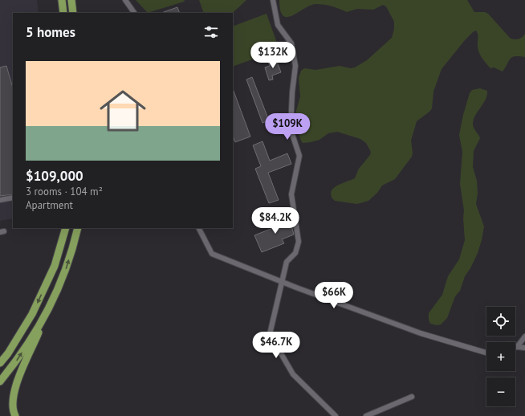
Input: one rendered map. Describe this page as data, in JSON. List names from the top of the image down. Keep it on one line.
{"page":{"heading":"5 homes","price":["$132K","$109K","$84.2K","$66K","$46.7K"],"list":[{"name":"$109,000","note":"3 rooms · 104 m² · Apartment"}],"map_buttons":["+","−"]}}
